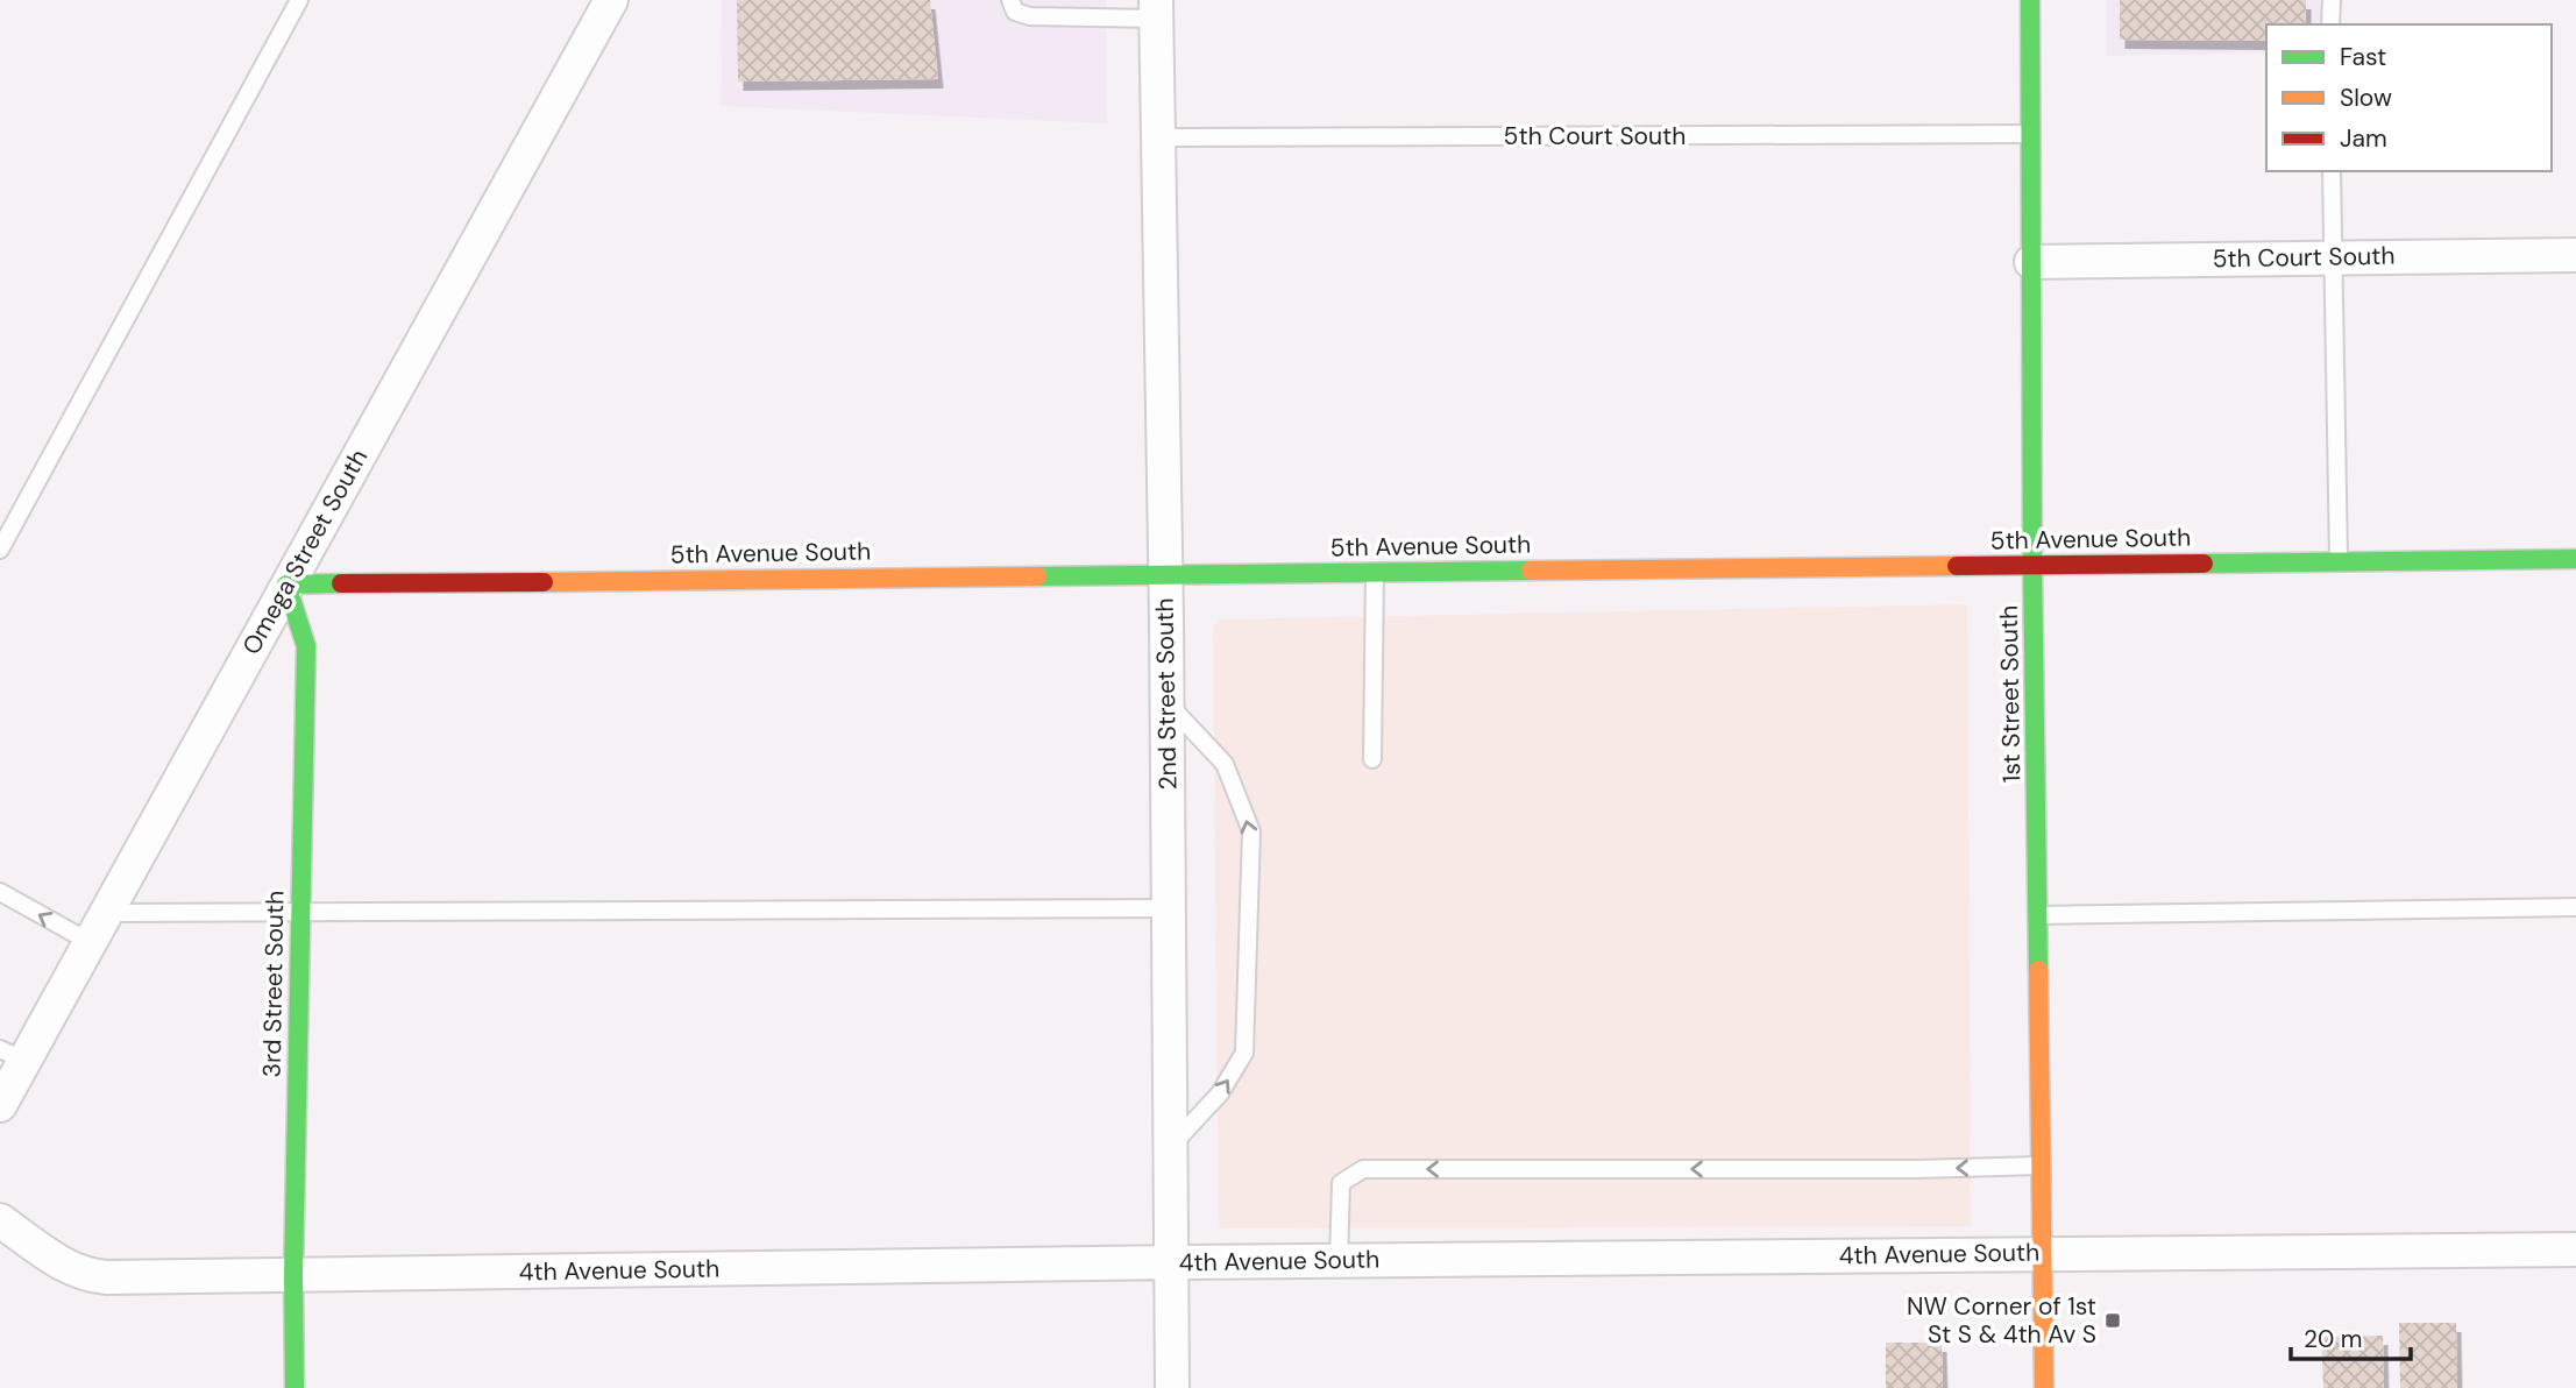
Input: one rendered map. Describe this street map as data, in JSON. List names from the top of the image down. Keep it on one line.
{"streets":{"street":["5th Court South","5th Avenue South","Omega Street South","2nd Street South","1st Street South","3rd Street South","4th Avenue South"]},"crossings":[["5th Court South","2nd Street South"],["5th Court South","1st Street South"],["5th Avenue South","Omega Street South"],["5th Avenue South","2nd Street South"],["5th Avenue South","1st Street South"],["5th Avenue South","3rd Street South"],["Omega Street South","3rd Street South"],["2nd Street South","4th Avenue South"],["1st Street South","4th Avenue South"],["3rd Street South","4th Avenue South"]],"places":{"transit":["NW Corner of 1st St S & 4th Av S"]},"legend":["Fast","Slow","Jam"],"scale_bar":"20 m"}
